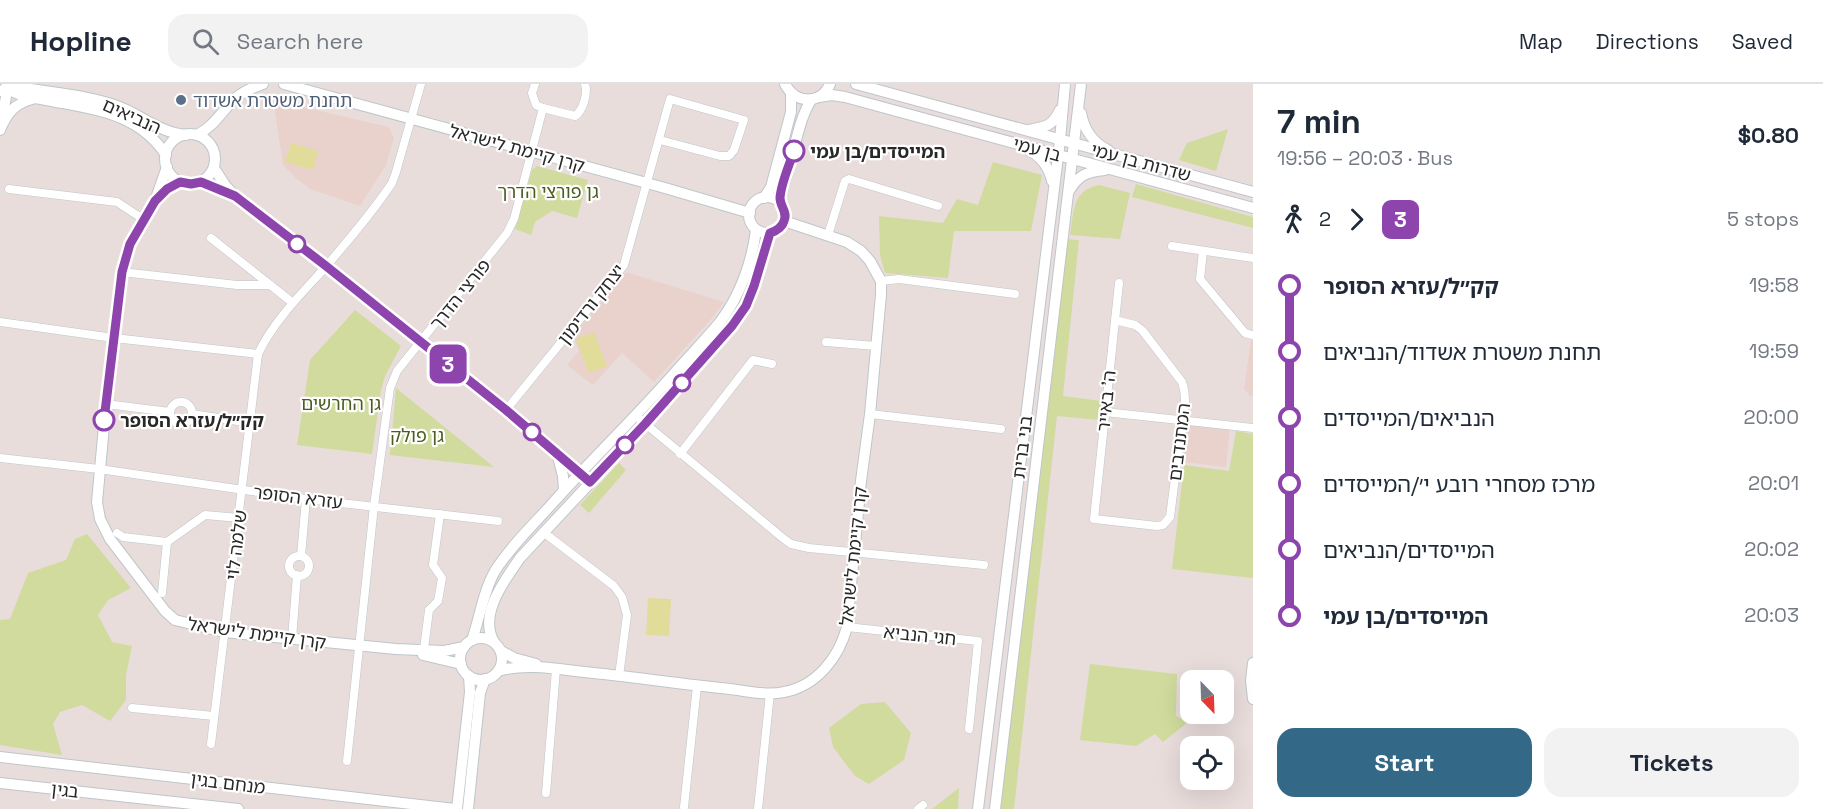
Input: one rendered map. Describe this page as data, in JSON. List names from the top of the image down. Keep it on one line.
{"streets":{"street":["הנביאים","קרן קיימת לישראל","בן עמי","שדרות בן עמי","פורצי הדרך","יצחק ורדימון","ה' באייר","המתנדבים","בני ברית","עזרא הסופר","שלמה לוי","חגי הנביא","מנחם בגין","בגין"]},"crossings":[["הנביאים","קרן קיימת לישראל"],["קרן קיימת לישראל","פורצי הדרך"],["קרן קיימת לישראל","יצחק ורדימון"],["קרן קיימת לישראל","עזרא הסופר"],["קרן קיימת לישראל","שלמה לוי"],["קרן קיימת לישראל","חגי הנביא"],["בן עמי","בני ברית"],["שדרות בן עמי","בני ברית"],["פורצי הדרך","עזרא הסופר"],["ה' באייר","המתנדבים"],["עזרא הסופר","שלמה לוי"]],"parks":["גן פורצי הדרך","גן החרשים","גן פולק"],"places":["תחנת משטרת אשדוד","המייסדים/בן עמי","קק״ל/עזרא הסופר"],"lines":["bus line 3"],"north":"bottom right","page":{"header":"Hopline","search":"Search here","nav":["Map","Directions","Saved"],"on_map":"3","heading":["7 min","19:56 – 20:03 · Bus","$0.80"],"legs":["2","3","5 stops"],"list":[{"name":"קק״ל/עזרא הסופר","value":"19:58"},{"name":"תחנת משטרת אשדוד/הנביאים","value":"19:59"},{"name":"הנביאים/המייסדים","value":"20:00"},{"name":"מרכז מסחרי רובע י׳/המייסדים","value":"20:01"},{"name":"המייסדים/הנביאים","value":"20:02"},{"name":"המייסדים/בן עמי","value":"20:03"}],"buttons":["Start","Tickets"]}}
